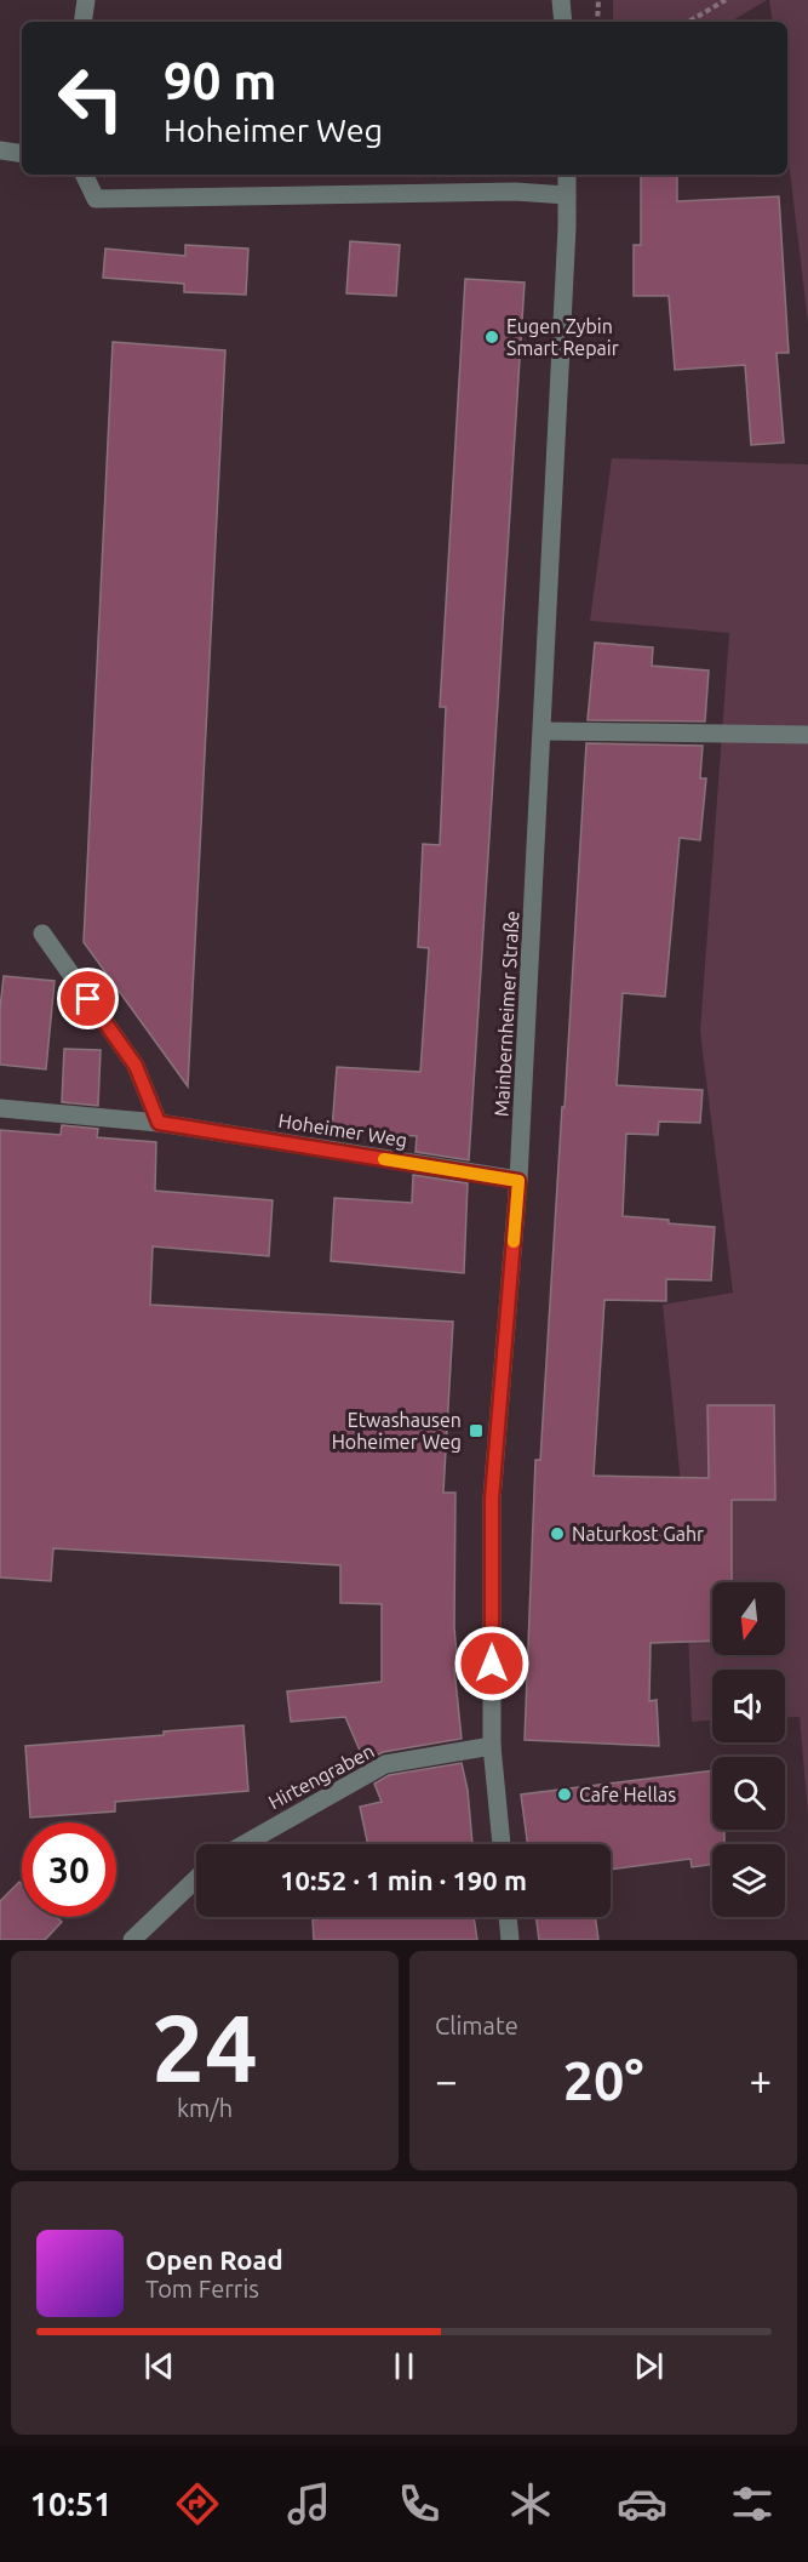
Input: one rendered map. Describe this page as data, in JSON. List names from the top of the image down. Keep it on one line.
{"streets":{"street":["Mainbernheimer Straße","Hoheimer Weg","Hirtengraben"]},"crossings":[["Mainbernheimer Straße","Hoheimer Weg"],["Mainbernheimer Straße","Hirtengraben"]],"places":{"other":["Eugen Zybin Smart Repair","Naturkost Gahr","Cafe Hellas"],"transit":["Etwashausen Hoheimer Weg"]},"north":"bottom","page":{"turn":["90 m","Hoheimer Weg"],"limit":"30","trip":"10:52 · 1 min · 190 m","tile":[["24","km/h"],"Climate"],"heat":["−","20°","+"],"song":["Open Road","Tom Ferris"],"tabs":"10:51"}}
